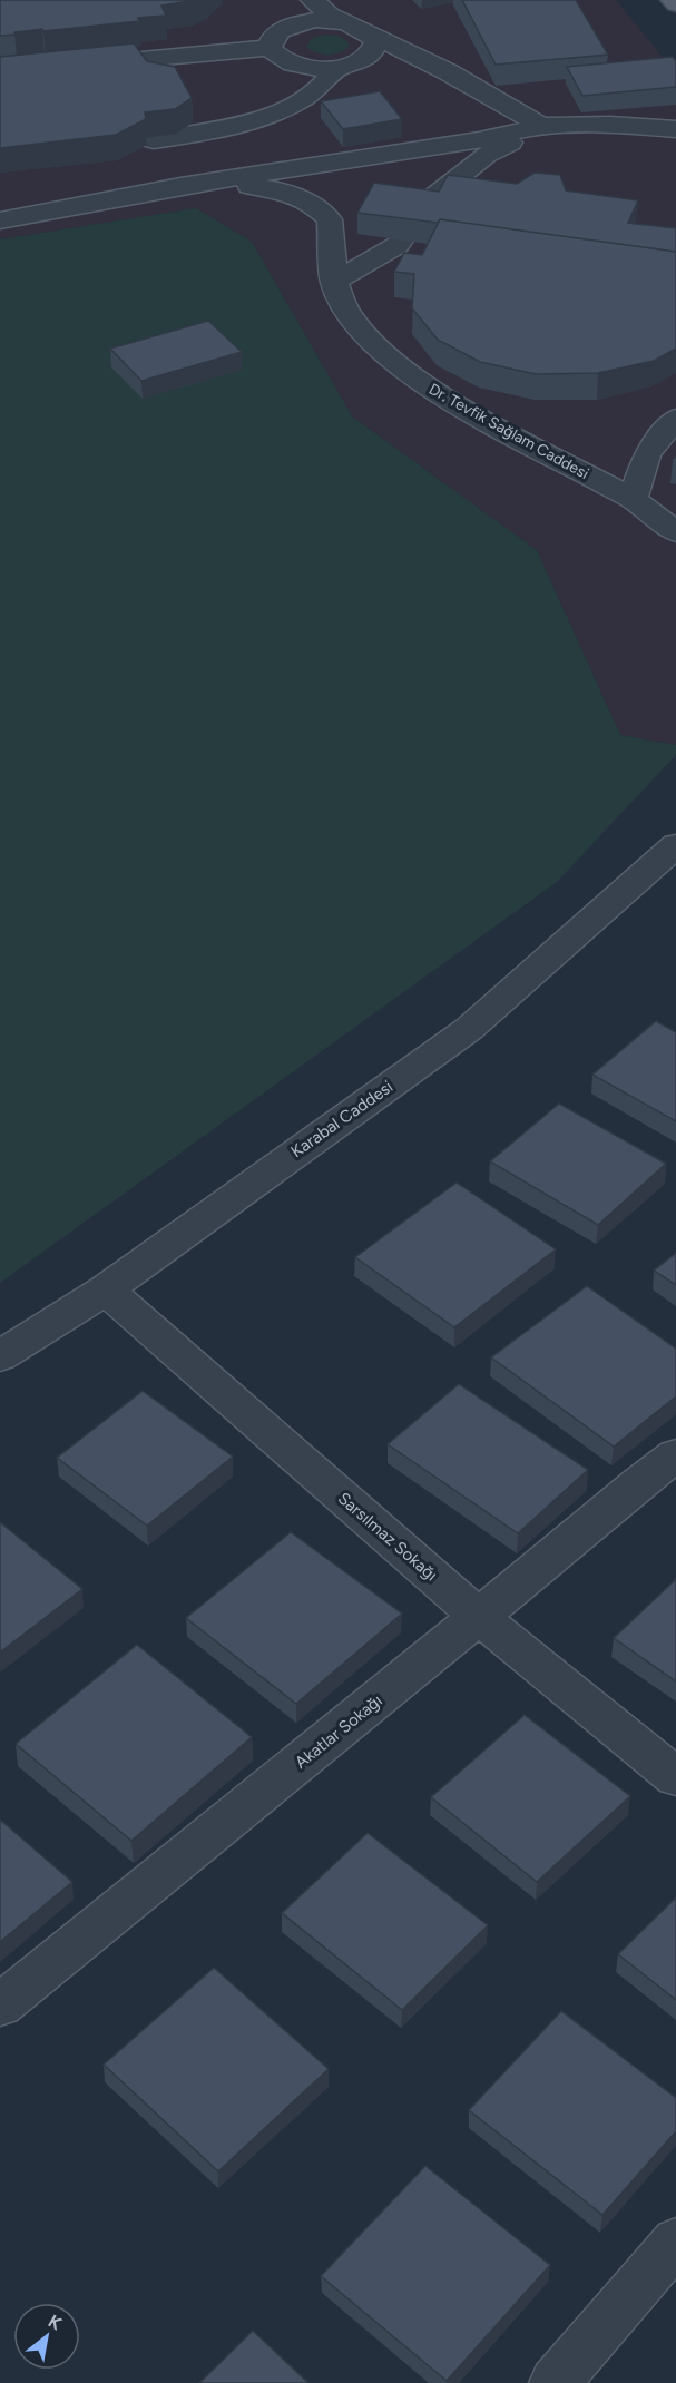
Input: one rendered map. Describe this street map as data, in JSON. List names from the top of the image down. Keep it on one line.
{"streets":{"street":["Dr. Tevfik Sağlam Caddesi","Karabal Caddesi","Sarsılmaz Sokağı","Akatlar Sokağı"]},"crossings":[["Karabal Caddesi","Sarsılmaz Sokağı"],["Sarsılmaz Sokağı","Akatlar Sokağı"]],"north":"top right"}
